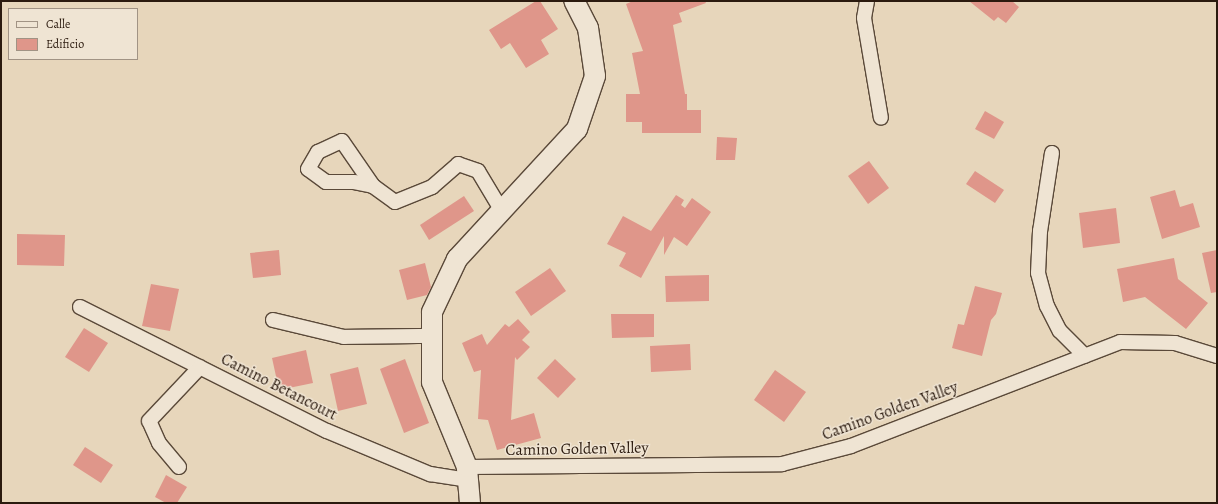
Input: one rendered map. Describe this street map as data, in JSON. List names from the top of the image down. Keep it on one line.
{"streets":{"street":["Camino Betancourt","Camino Golden Valley"]},"crossings":[["Camino Betancourt","Camino Golden Valley"]],"legend":["Calle","Edificio"]}
